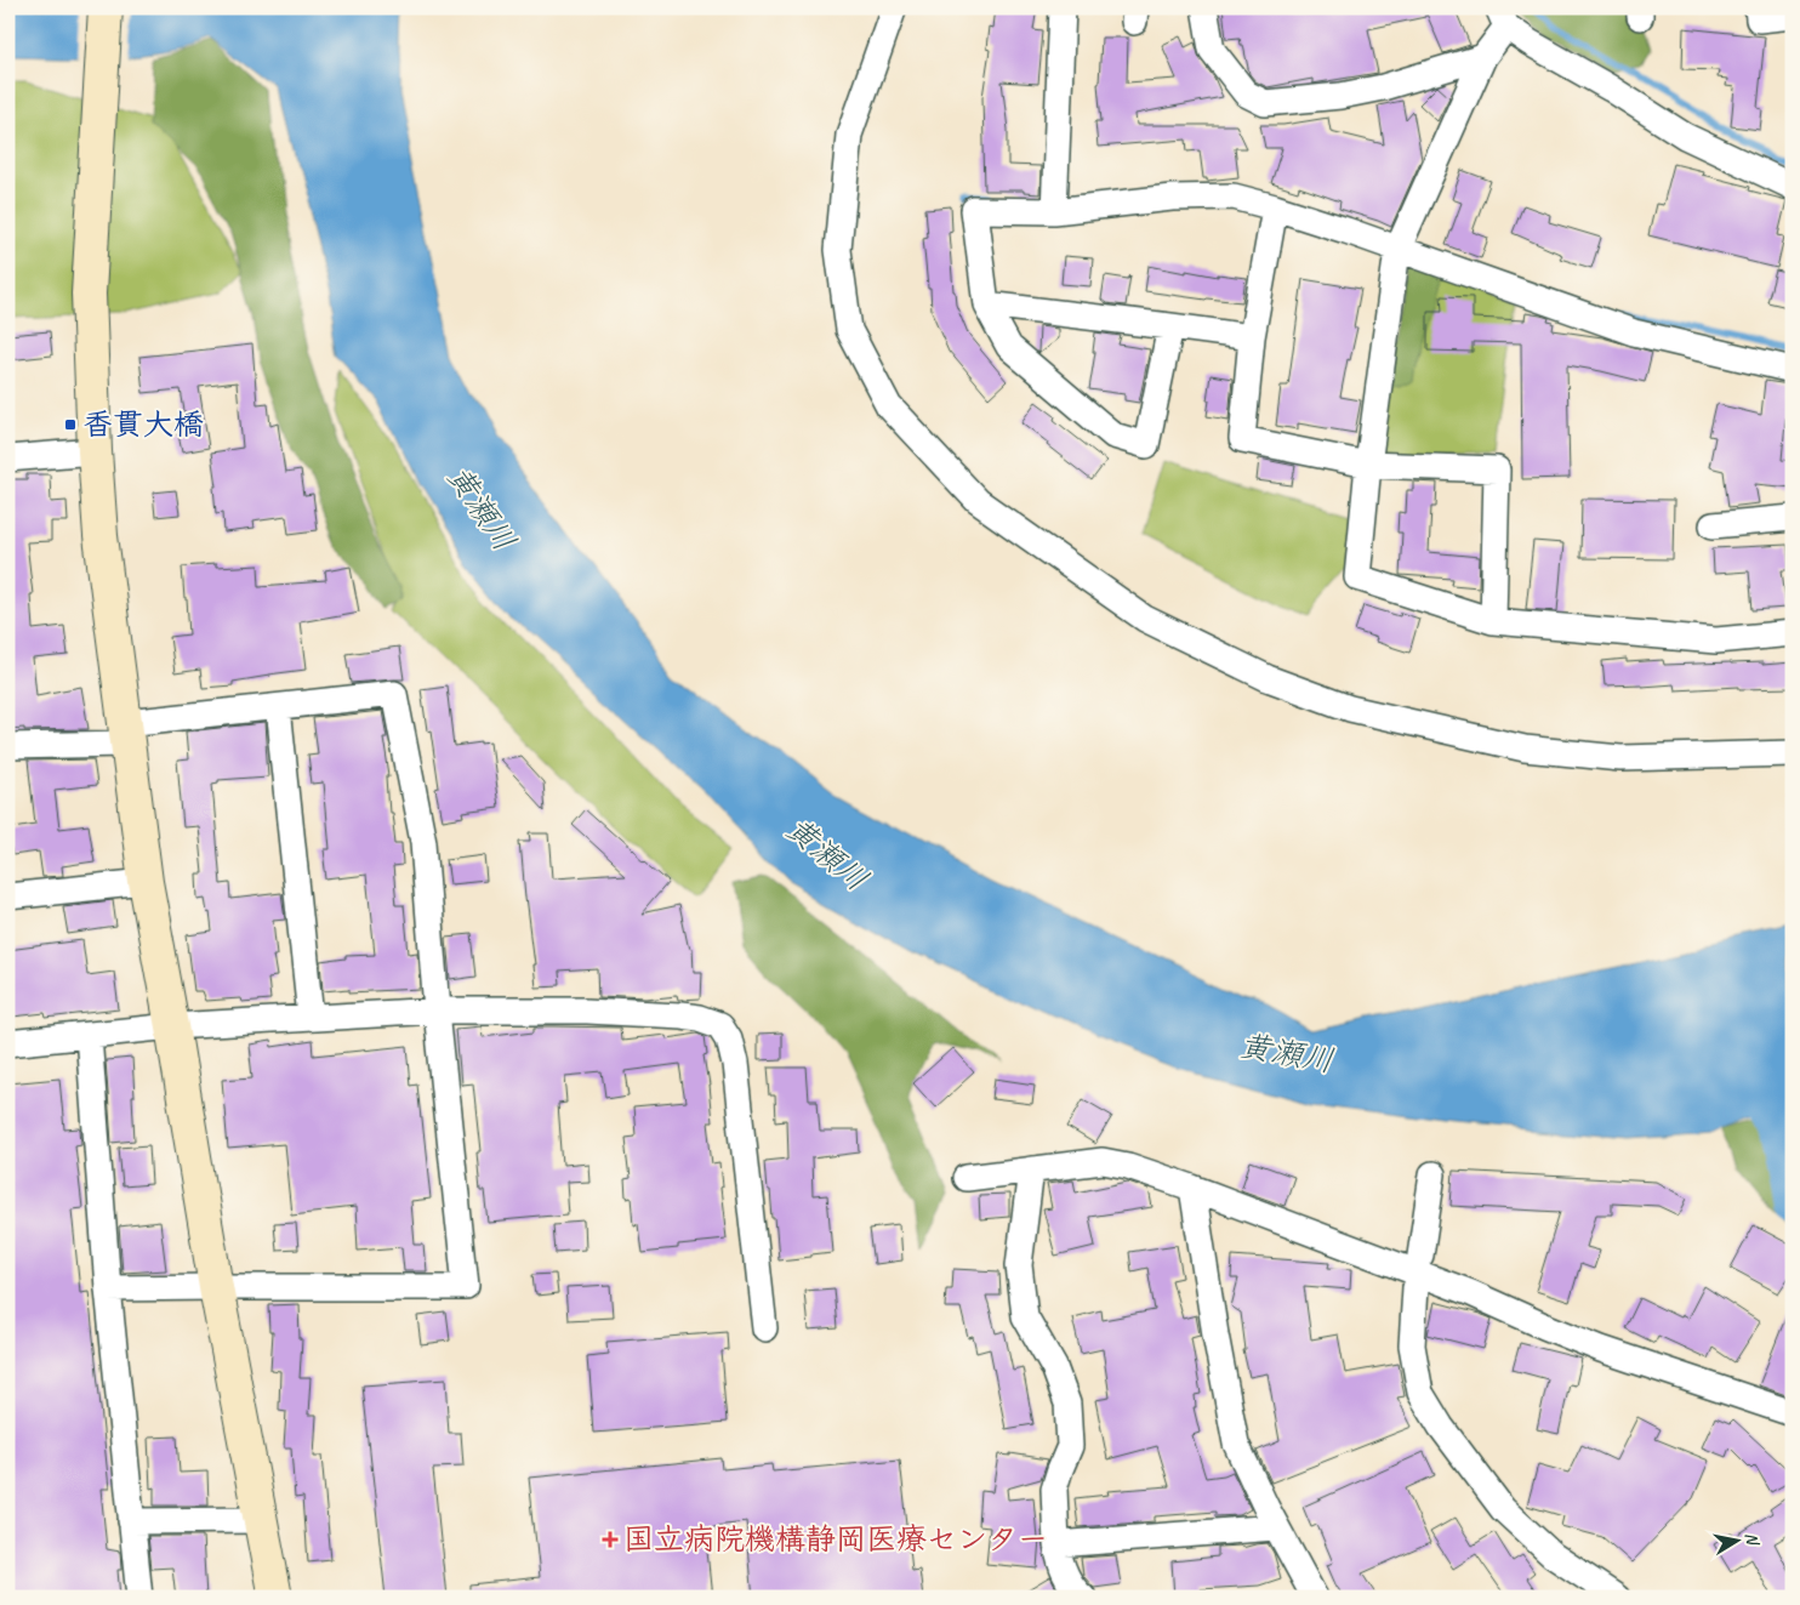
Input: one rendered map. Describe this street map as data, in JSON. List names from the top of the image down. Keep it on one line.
{"water":["黄瀬川"],"places":{"transit":["香貫大橋"],"health":["国立病院機構静岡医療センター"]},"north":"right"}
